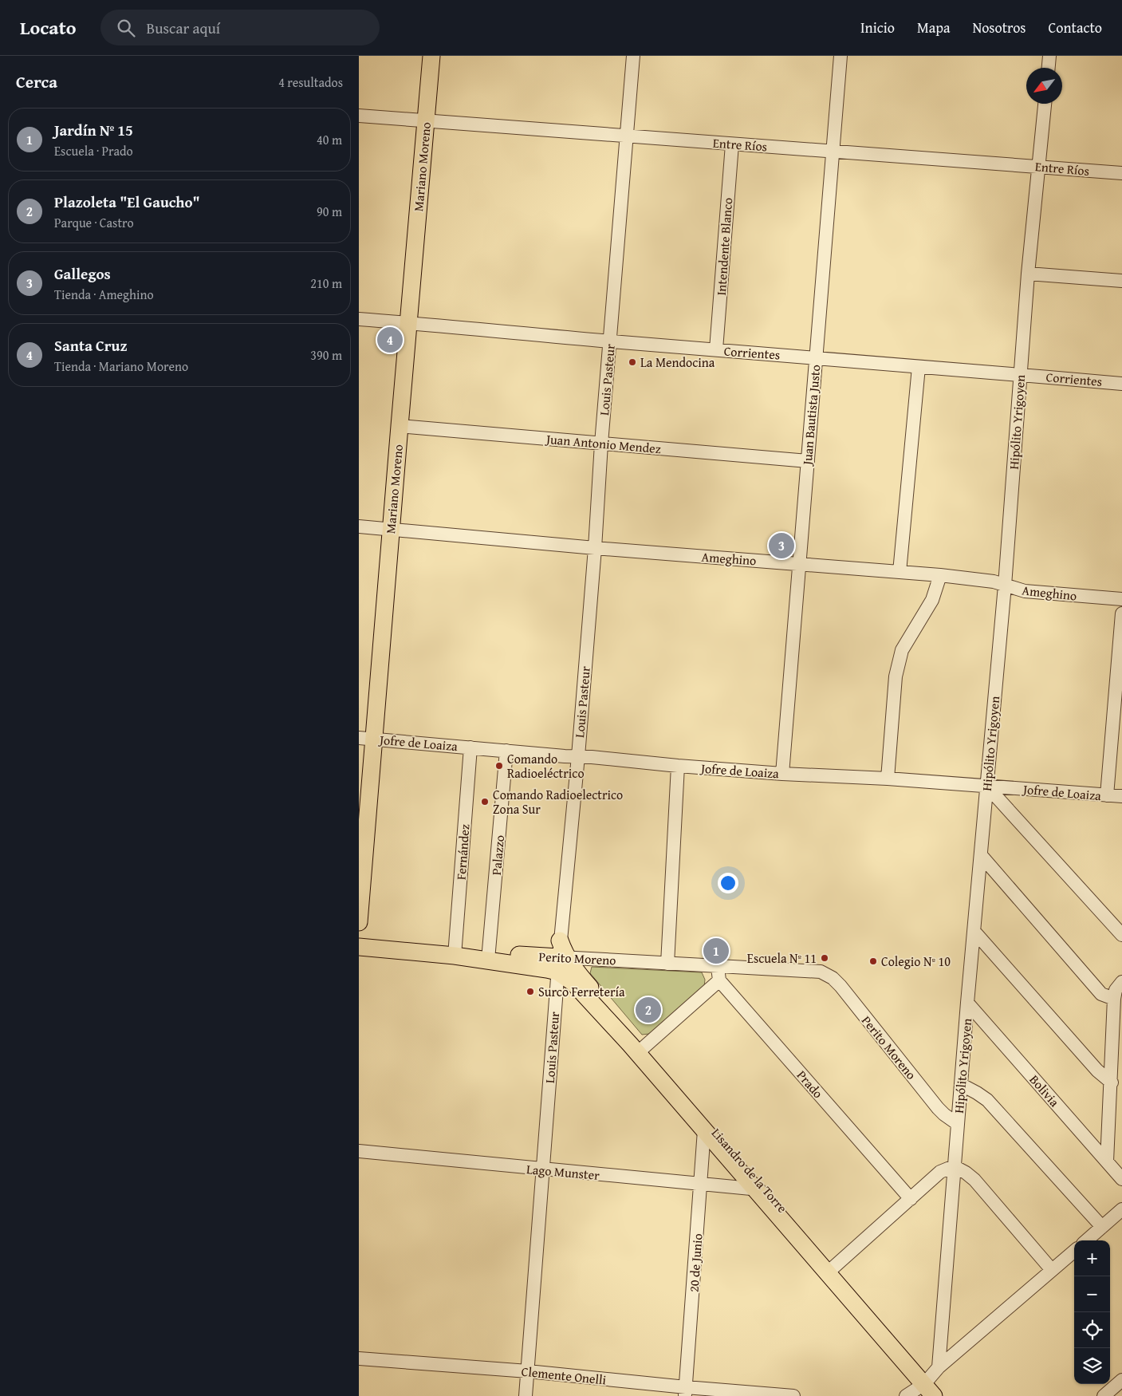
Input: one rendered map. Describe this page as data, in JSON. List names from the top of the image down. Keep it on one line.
{"streets":{"main road":["Mariano Moreno","Perito Moreno","Lisandro de la Torre"],"street":["Entre Ríos","Intendente Blanco","Corrientes","Louis Pasteur","Juan Bautista Justo","Hipólito Yrigoyen","Juan Antonio Mendez","Ameghino","Jofre de Loaiza","Fernández","Palazzo","Prado","Bolivia","Lago Munster","20 de Junio","Clemente Onelli"]},"crossings":[["Entre Ríos","Mariano Moreno"],["Entre Ríos","Intendente Blanco"],["Entre Ríos","Louis Pasteur"],["Entre Ríos","Juan Bautista Justo"],["Entre Ríos","Hipólito Yrigoyen"],["Mariano Moreno","Corrientes"],["Mariano Moreno","Juan Antonio Mendez"],["Mariano Moreno","Ameghino"],["Mariano Moreno","Jofre de Loaiza"],["Intendente Blanco","Corrientes"],["Corrientes","Louis Pasteur"],["Corrientes","Juan Bautista Justo"],["Corrientes","Hipólito Yrigoyen"],["Louis Pasteur","Juan Antonio Mendez"],["Louis Pasteur","Ameghino"],["Louis Pasteur","Jofre de Loaiza"],["Louis Pasteur","Perito Moreno"],["Louis Pasteur","Lisandro de la Torre"],["Louis Pasteur","Lago Munster"],["Louis Pasteur","Clemente Onelli"],["Juan Bautista Justo","Juan Antonio Mendez"],["Juan Bautista Justo","Ameghino"],["Juan Bautista Justo","Jofre de Loaiza"],["Hipólito Yrigoyen","Ameghino"],["Hipólito Yrigoyen","Jofre de Loaiza"],["Hipólito Yrigoyen","Perito Moreno"],["Hipólito Yrigoyen","Bolivia"],["Hipólito Yrigoyen","Lisandro de la Torre"],["Jofre de Loaiza","Fernández"],["Jofre de Loaiza","Palazzo"],["Fernández","Perito Moreno"],["Palazzo","Perito Moreno"],["Perito Moreno","Lisandro de la Torre"],["Lisandro de la Torre","Lago Munster"],["Lisandro de la Torre","20 de Junio"],["Lago Munster","20 de Junio"],["20 de Junio","Clemente Onelli"]],"places":["La Mendocina","Comando Radioeléctrico","Comando Radioelectrico Zona Sur","Escuela Nº 11","Colegio Nº 10","Surco Ferretería"],"north":"bottom left","page":{"header":"Locato","search":"Buscar aquí","nav":["Inicio","Mapa","Nosotros","Contacto"],"heading":["Cerca","4 resultados"],"list":[{"mark":"1","name":"Jardín Nº 15","note":"Escuela · Prado","value":"40 m"},{"mark":"2","name":"Plazoleta \"El Gaucho\"","note":"Parque · Castro","value":"90 m"},{"mark":"3","name":"Gallegos","note":"Tienda · Ameghino","value":"210 m"},{"mark":"4","name":"Santa Cruz","note":"Tienda · Mariano Moreno","value":"390 m"}],"pins":["4","3","1","2"],"map_buttons":["+","−"]}}
